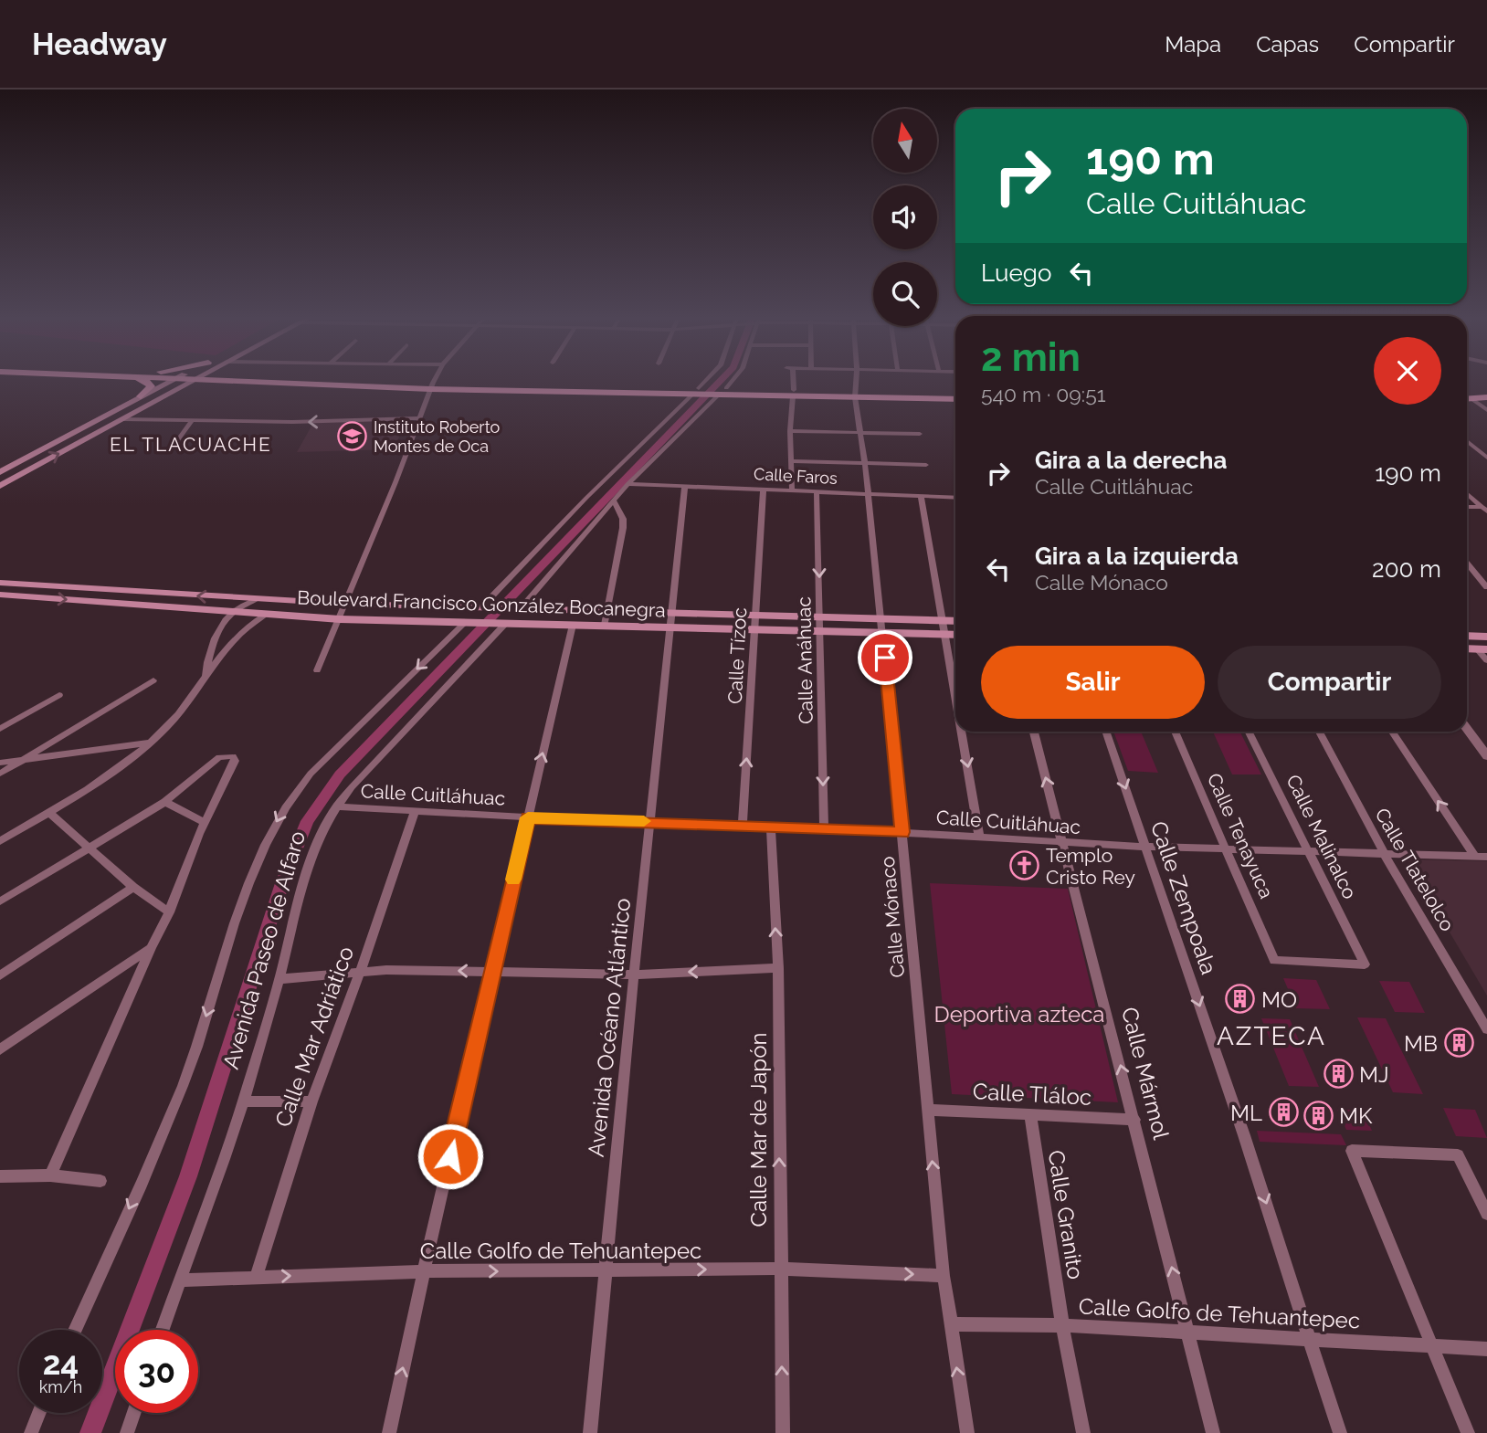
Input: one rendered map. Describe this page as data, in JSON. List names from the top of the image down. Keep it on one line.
{"streets":{"main road":["Boulevard Francisco González Bocanegra"],"street":["Calle Faros","Calle Tízoc","Calle Anáhuac","Calle Cuitláhuac","Calle Tenayuca","Calle Malinalco","Calle Tlatelolco","Calle Zempoala","Calle Mónaco","Avenida Paseo de Alfaro","Avenida Océano Atlántico","Calle Mar Adriático","Calle Mármol","Calle Tláloc","Calle Mar de Japón","Calle Granito","Calle Golfo de Tehuantepec"]},"crossings":[["Calle Faros","Calle Tízoc"],["Calle Faros","Calle Anáhuac"],["Calle Faros","Calle Mónaco"],["Calle Faros","Avenida Océano Atlántico"],["Boulevard Francisco González Bocanegra","Calle Tízoc"],["Boulevard Francisco González Bocanegra","Calle Anáhuac"],["Boulevard Francisco González Bocanegra","Calle Mónaco"],["Boulevard Francisco González Bocanegra","Avenida Paseo de Alfaro"],["Boulevard Francisco González Bocanegra","Avenida Océano Atlántico"],["Calle Tízoc","Calle Cuitláhuac"],["Calle Anáhuac","Calle Cuitláhuac"],["Calle Cuitláhuac","Calle Tenayuca"],["Calle Cuitláhuac","Calle Malinalco"],["Calle Cuitláhuac","Calle Tlatelolco"],["Calle Cuitláhuac","Calle Zempoala"],["Calle Cuitláhuac","Calle Mónaco"],["Calle Cuitláhuac","Avenida Paseo de Alfaro"],["Calle Cuitláhuac","Avenida Océano Atlántico"],["Calle Cuitláhuac","Calle Mar Adriático"],["Calle Cuitláhuac","Calle Mármol"],["Calle Cuitláhuac","Calle Mar de Japón"],["Calle Tenayuca","Calle Malinalco"],["Calle Zempoala","Calle Golfo de Tehuantepec"],["Calle Mónaco","Calle Tláloc"],["Calle Mónaco","Calle Golfo de Tehuantepec"],["Avenida Paseo de Alfaro","Calle Golfo de Tehuantepec"],["Avenida Océano Atlántico","Calle Golfo de Tehuantepec"],["Calle Mar Adriático","Calle Golfo de Tehuantepec"],["Calle Mármol","Calle Tláloc"],["Calle Mármol","Calle Golfo de Tehuantepec"],["Calle Tláloc","Calle Granito"],["Calle Mar de Japón","Calle Golfo de Tehuantepec"],["Calle Granito","Calle Golfo de Tehuantepec"]],"one_way":["Calle Tízoc","Calle Anáhuac","Calle Zempoala","Calle Mármol","Calle Mar de Japón","Calle Golfo de Tehuantepec"],"districts":["EL TLACUACHE","AZTECA"],"parks":["Deportiva azteca"],"places":{"school or university":["Instituto Roberto Montes de Oca"],"church":["Templo Cristo Rey"],"building":["MO","MB","MJ","ML","MK"]},"north":"top","page":{"header":"Headway","nav":["Mapa","Capas","Compartir"],"turn":["190 m","Calle Cuitláhuac"],"then":"Luego","heading":["2 min","540 m · 09:51"],"list":[{"name":"Gira a la derecha","note":"Calle Cuitláhuac","value":"190 m"},{"name":"Gira a la izquierda","note":"Calle Mónaco","value":"200 m"}],"buttons":["Salir","Compartir"],"speed":"24 km/h","limit":"30"}}
